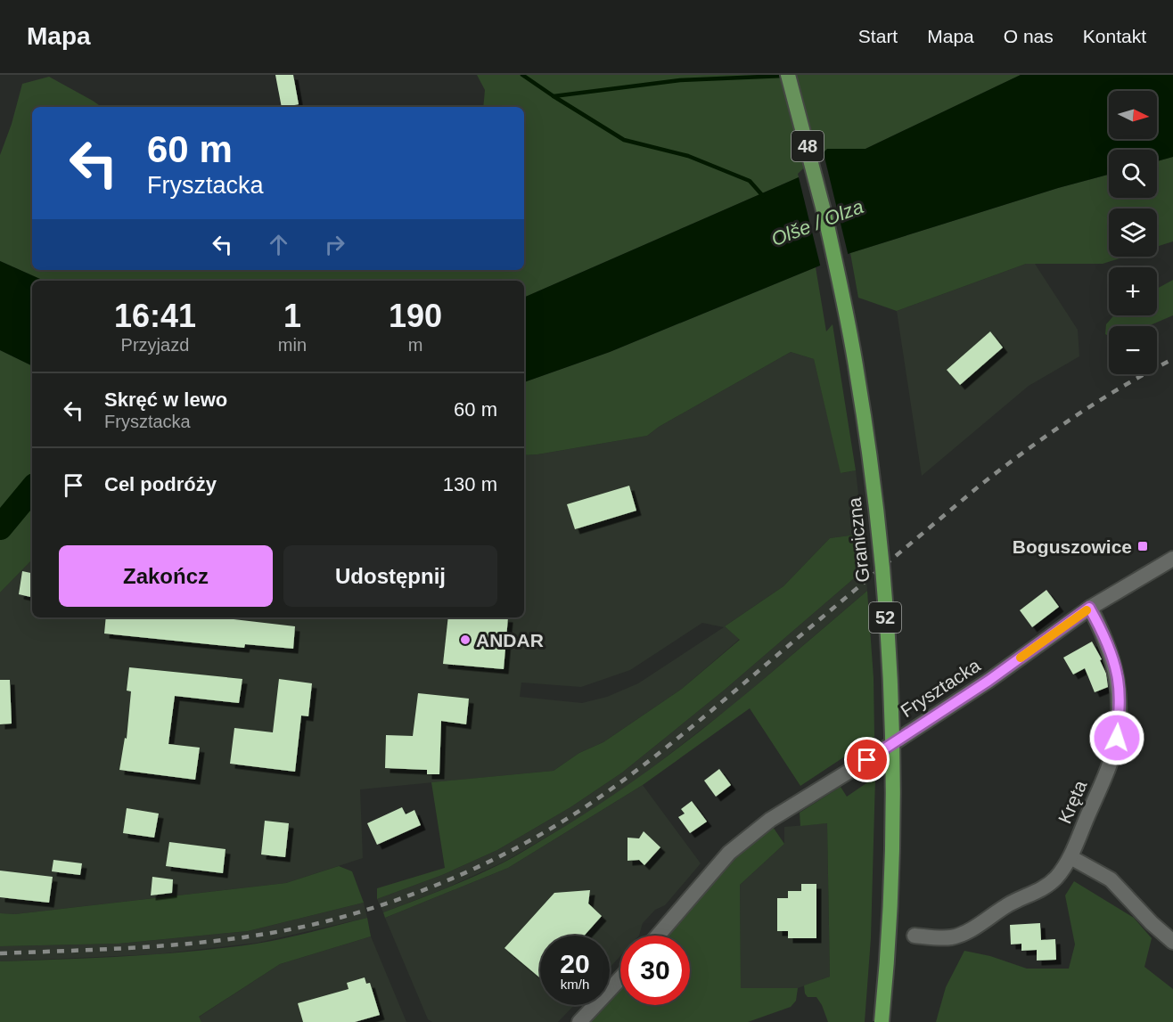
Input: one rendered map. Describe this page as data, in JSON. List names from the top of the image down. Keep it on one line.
{"streets":{"highway":["Graniczna","52"],"main road":["48"],"street":["Frysztacka","Kręta"]},"crossings":[["48","Graniczna"],["Frysztacka","Kręta"]],"water":["Olše / Olza"],"places":{"transit":["Boguszowice"],"other":["ANDAR"]},"north":"right","page":{"header":"Mapa","nav":["Start","Mapa","O nas","Kontakt"],"map_buttons":["+","−"],"turn":["60 m","Frysztacka"],"eta":["16:41","Przyjazd","1","min","190","m"],"list":[{"name":"Skręć w lewo","note":"Frysztacka","value":"60 m"},{"name":"Cel podróży","value":"130 m"}],"buttons":["Zakończ","Udostępnij"],"speed":"20 km/h","limit":"30"}}
